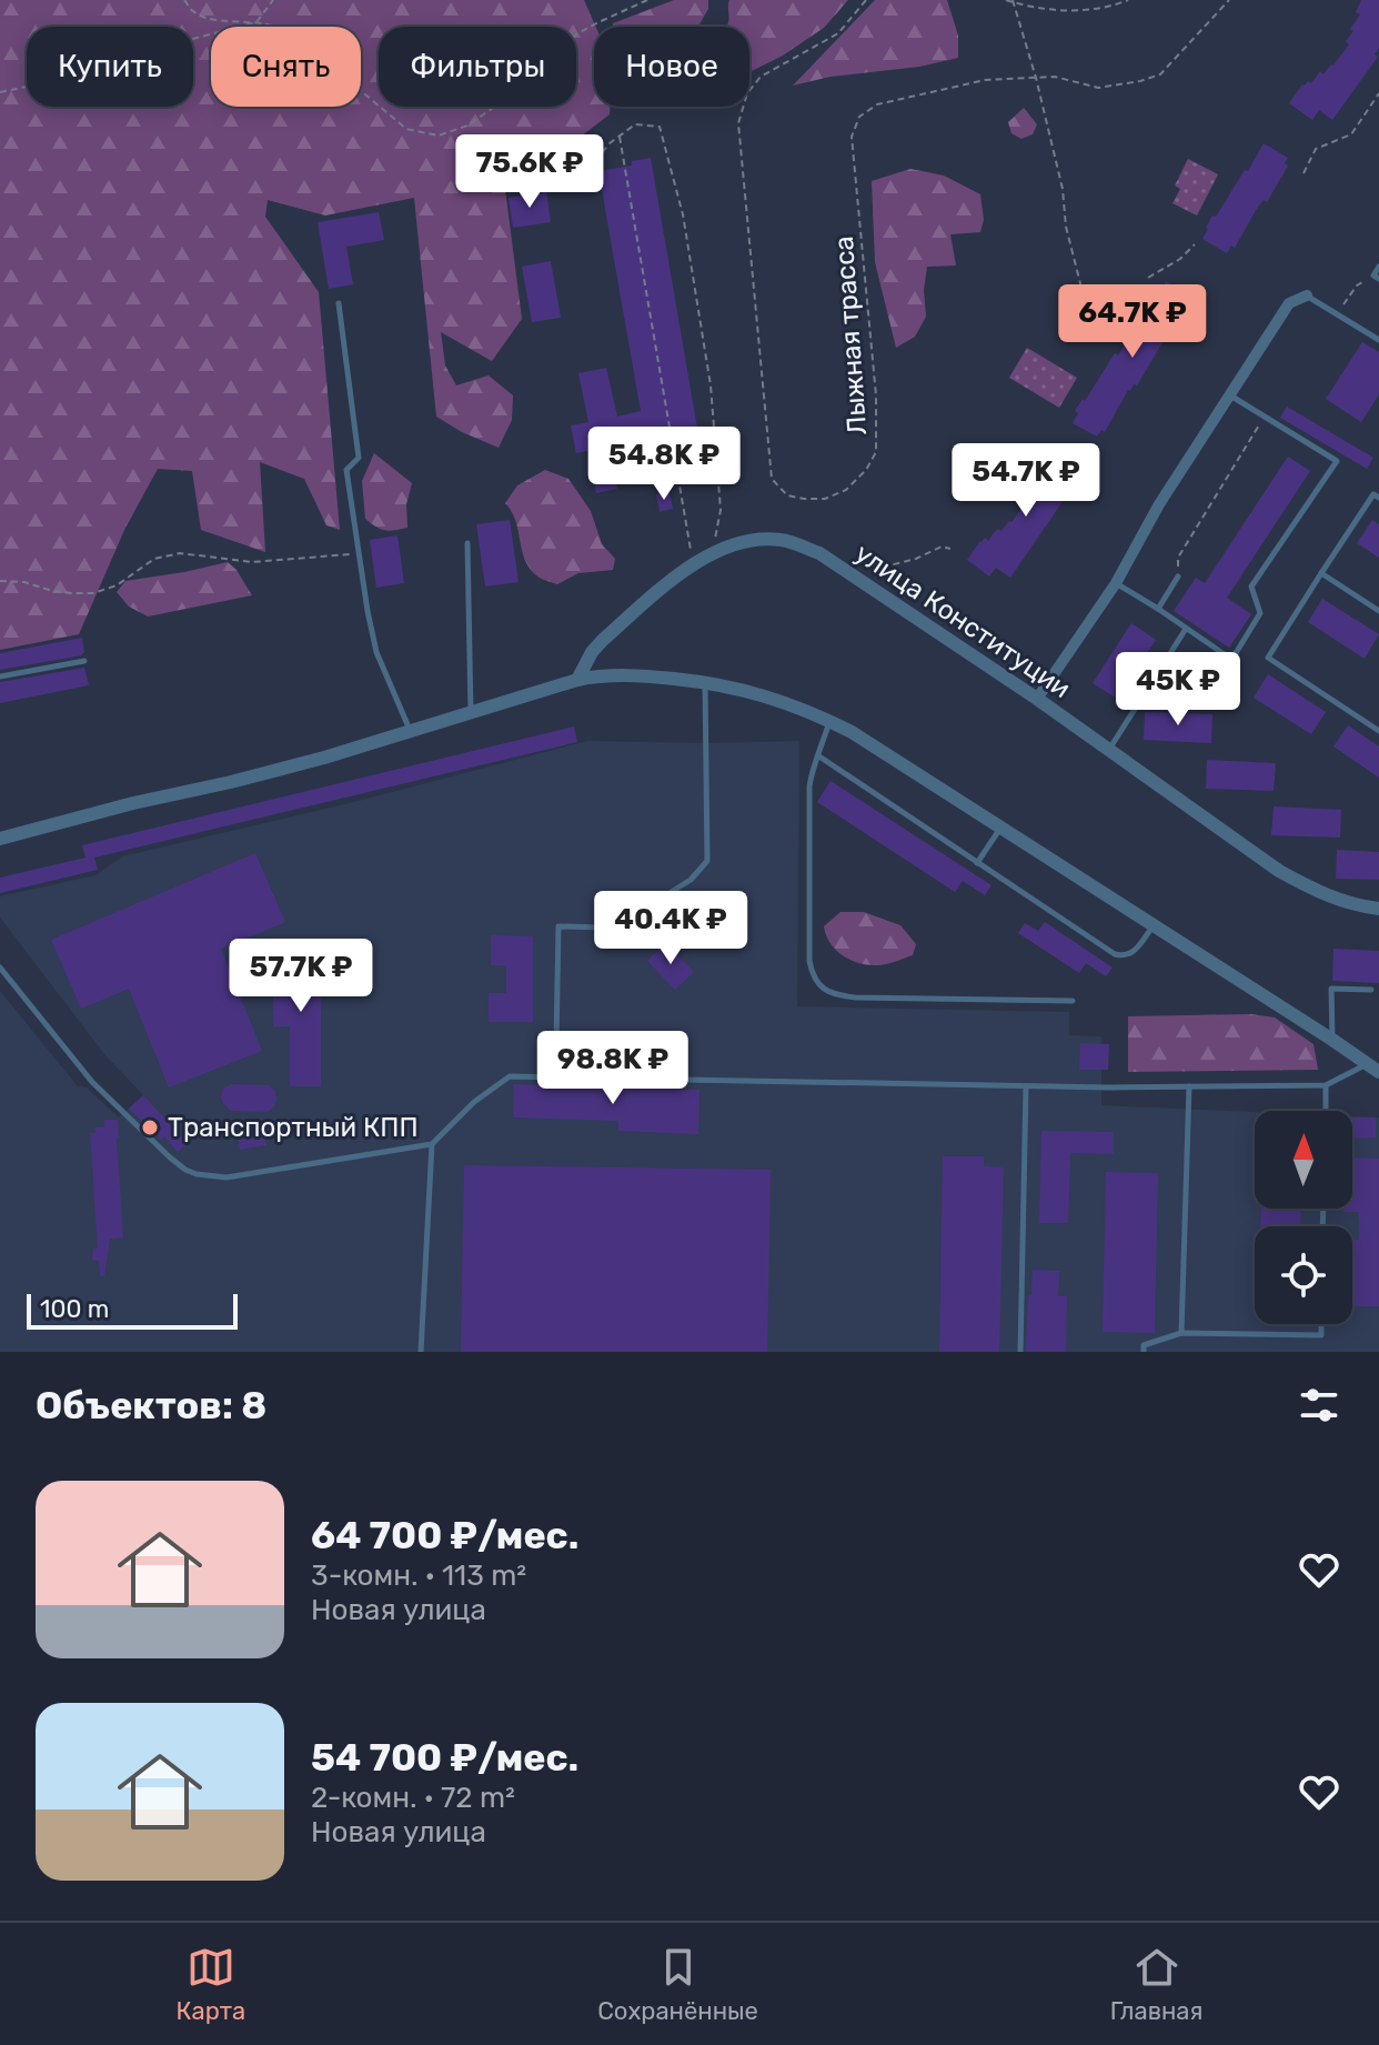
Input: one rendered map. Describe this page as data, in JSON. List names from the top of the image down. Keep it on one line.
{"streets":{"street":["улица Конституции"],"path":["Лыжная трасса"]},"places":["Транспортный КПП"],"scale_bar":"100 m","north":"top","page":{"chip":["Купить","Снять","Фильтры","Новое"],"price":["75.6K ₽","64.7K ₽","54.8K ₽","54.7K ₽","45K ₽","40.4K ₽","57.7K ₽","98.8K ₽"],"scale":"100 m","heading":"Объектов: 8","list":[{"name":"64 700 ₽/мес.","note":"3-комн. · 113 m² · Новая улица"},{"name":"54 700 ₽/мес.","note":"2-комн. · 72 m² · Новая улица"}],"tabs":["Карта","Сохранённые","Главная"]}}
